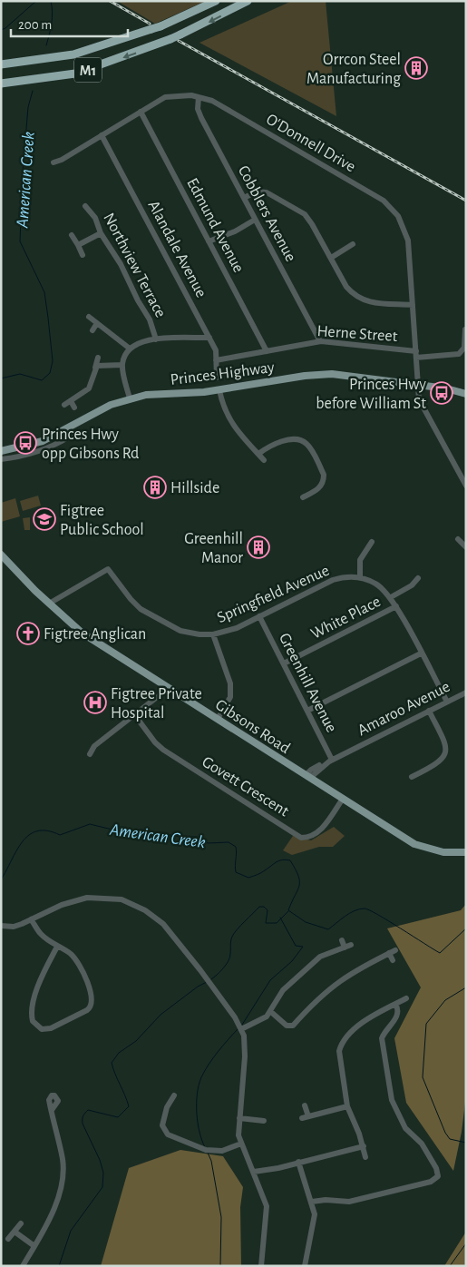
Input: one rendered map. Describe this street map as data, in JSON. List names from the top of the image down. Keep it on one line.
{"streets":{"highway":["M1"],"main road":["Princes Highway","Gibsons Road"],"street":["O'Donnell Drive","Cobblers Avenue","Edmund Avenue","Alandale Avenue","Northview Terrace","Herne Street","Springfield Avenue","White Place","Greenhill Avenue","Amaroo Avenue","Govett Crescent"]},"crossings":[["O'Donnell Drive","Cobblers Avenue"],["O'Donnell Drive","Edmund Avenue"],["O'Donnell Drive","Alandale Avenue"],["O'Donnell Drive","Herne Street"],["O'Donnell Drive","Princes Highway"],["Cobblers Avenue","Herne Street"],["Edmund Avenue","Herne Street"],["Alandale Avenue","Herne Street"],["Springfield Avenue","Greenhill Avenue"],["Springfield Avenue","Gibsons Road"],["White Place","Greenhill Avenue"],["Greenhill Avenue","Amaroo Avenue"],["Amaroo Avenue","Gibsons Road"],["Gibsons Road","Govett Crescent"]],"water":["American Creek"],"places":{"building":["Orrcon Steel Manufacturing","Hillside","Greenhill Manor"],"bus stop":["Princes Hwy before William St","Princes Hwy opp Gibsons Rd"],"school or university":["Figtree Public School"],"church":["Figtree Anglican"],"hospital":["Figtree Private Hospital"]},"scale_bar":"200 m"}
